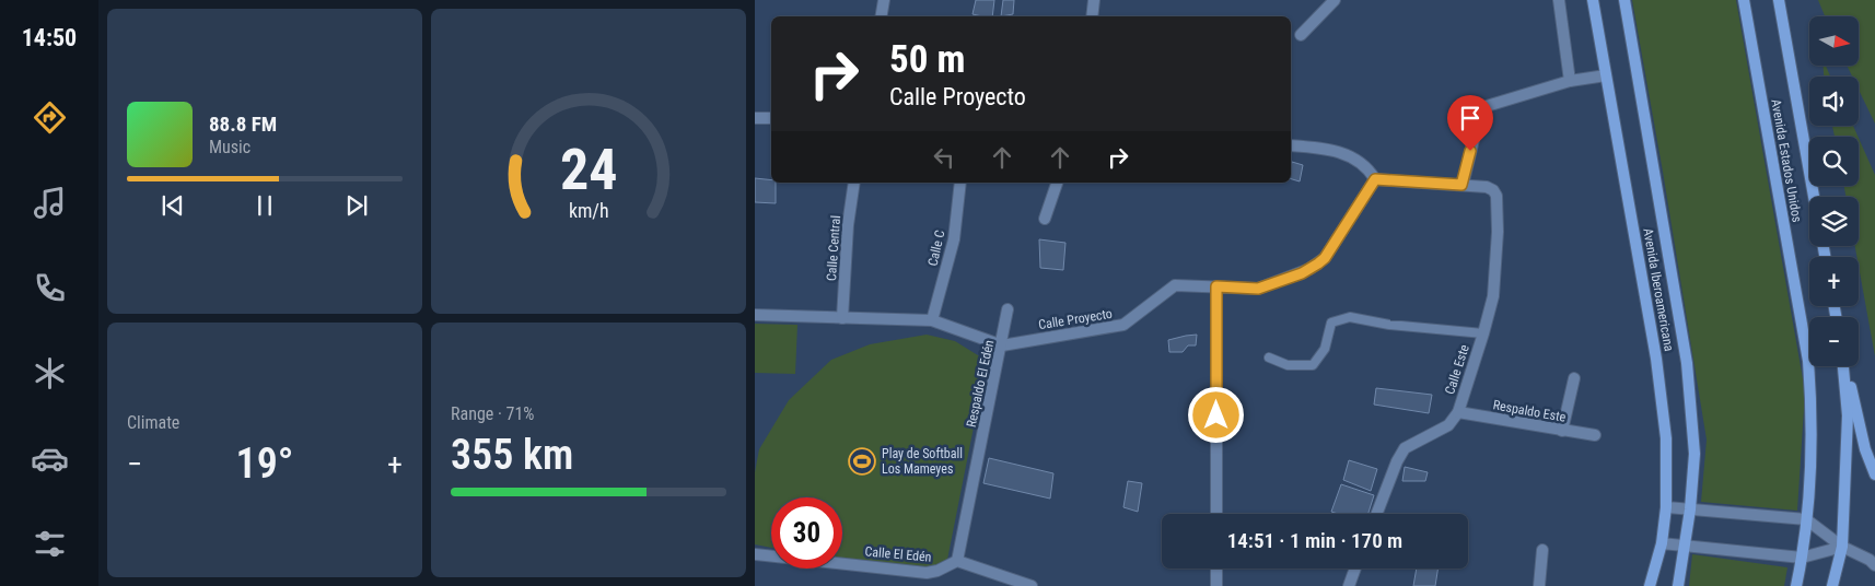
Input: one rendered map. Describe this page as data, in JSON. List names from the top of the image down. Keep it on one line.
{"streets":{"street":["Avenida Estados Unidos","Calle Central","Calle C","Avenida Iberoamericana","Calle Proyecto","Calle Este","Respaldo El Edén","Respaldo Este","Calle El Edén"]},"crossings":[["Calle Proyecto","Respaldo El Edén"],["Calle Este","Respaldo Este"],["Respaldo El Edén","Calle El Edén"]],"places":{"sports":["Play de Softball Los Mameyes"]},"north":"right","page":{"tabs":"14:50","map_buttons":["+","−"],"turn":["50 m","Calle Proyecto"],"song":["88.8 FM","Music"],"tile":["Climate",["Range · 71%","355 km"]],"heat":["−","19°","+"],"limit":"30","trip":"14:51 · 1 min · 170 m","gauge":["24","km/h"]}}
